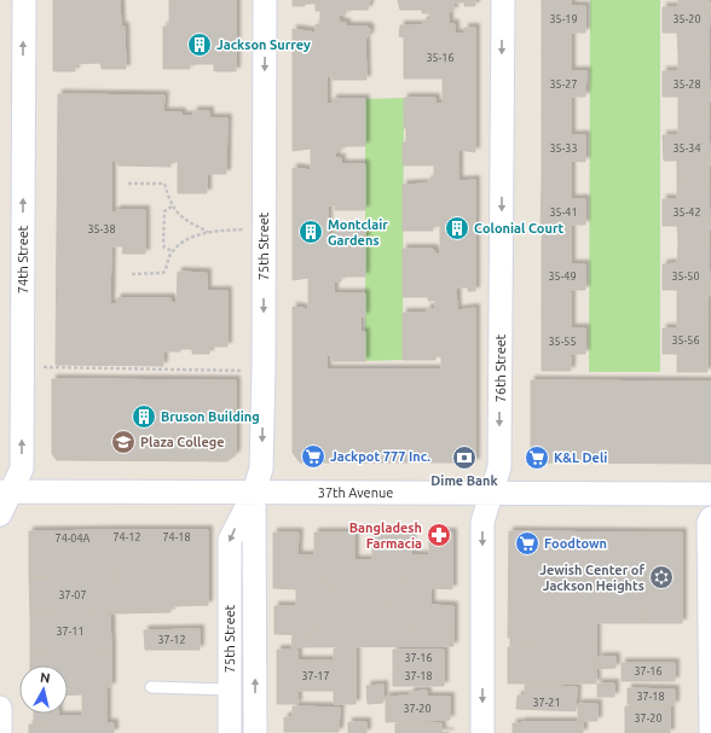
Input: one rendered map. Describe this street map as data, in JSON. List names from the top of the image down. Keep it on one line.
{"streets":{"street":["75th Street","74th Street","76th Street","37th Avenue"]},"crossings":[["75th Street","37th Avenue"],["74th Street","37th Avenue"],["76th Street","37th Avenue"]],"one_way":["74th Street","76th Street"],"places":{"building":["Jackson Surrey","Colonial Court","Montclair Gardens","Bruson Building"],"school or university":["Plaza College"],"supermarket":["Jackpot 777 Inc.","K&L Deli","Foodtown"],"bank":["Dime Bank"],"pharmacy":["Bangladesh Farmacia"],"synagogue":["Jewish Center of Jackson Heights"]},"house_numbers":["35-19","35-20","35-16","35-27","35-28","35-33","35-34","35-41","35-42","35-38","35-49","35-50","35-56","35-55","74-12","74-18","74-04A","37-07","37-11","37-12","37-16","37-16","37-17","37-18","37-18","37-21","37-20","37-20"],"north":"top"}
